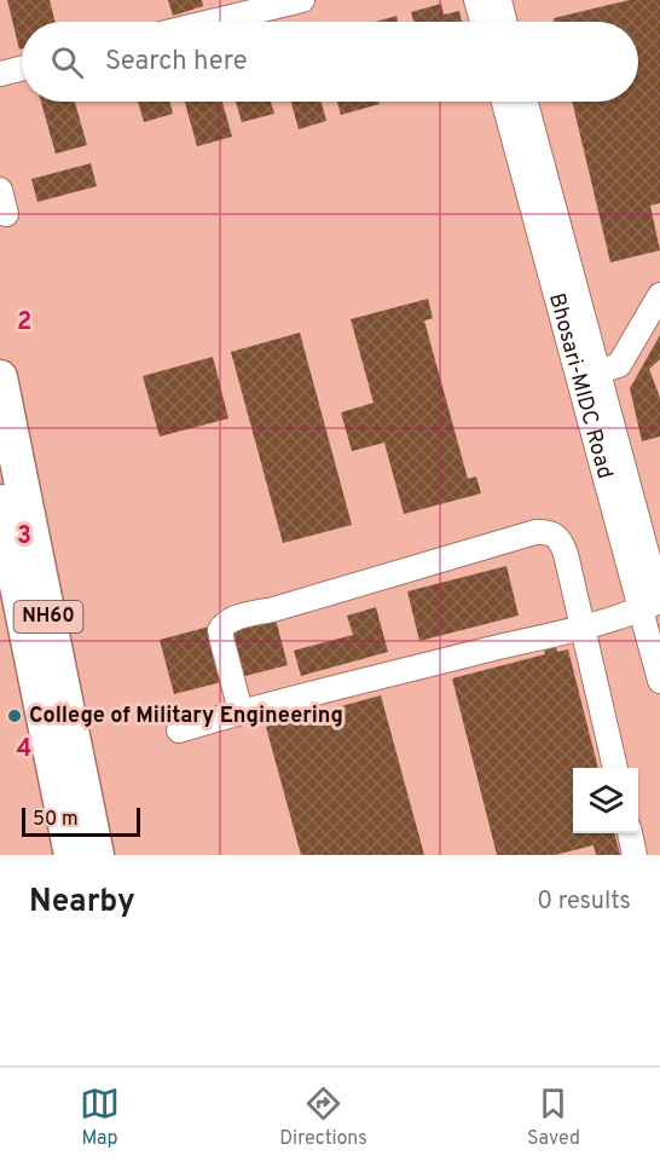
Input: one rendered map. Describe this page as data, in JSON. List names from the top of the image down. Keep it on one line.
{"streets":{"highway":["NH60"],"street":["Bhosari-MIDC Road"]},"places":["College of Military Engineering"],"scale_bar":"50 m","page":{"search":"Search here","scale":"50 m","heading":["Nearby","0 results"],"nav":["Map","Directions","Saved"]},"grid":{"rows":["2","3","4"]}}
